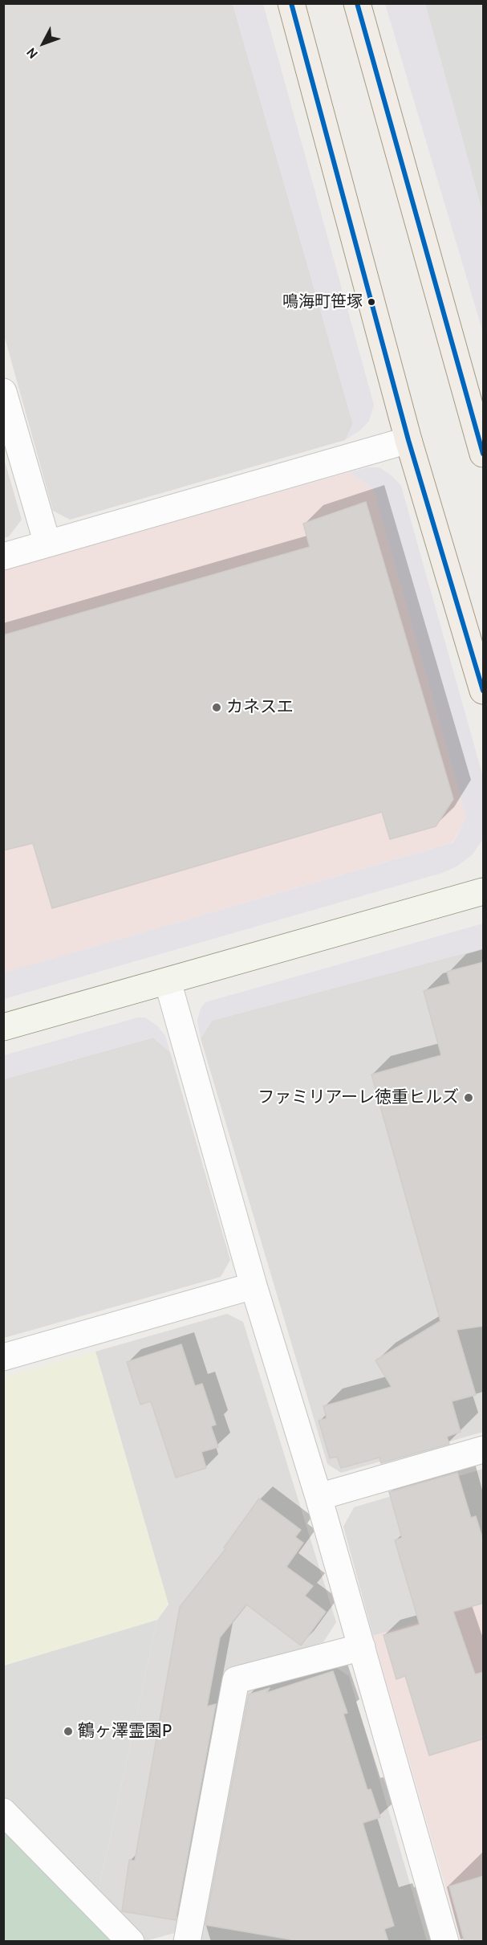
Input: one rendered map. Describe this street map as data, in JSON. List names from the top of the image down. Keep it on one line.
{"places":["鳴海町笹塚","カネスエ","ファミリアーレ徳重ヒルズ","鶴ヶ澤霊園P"],"north":"bottom left"}
